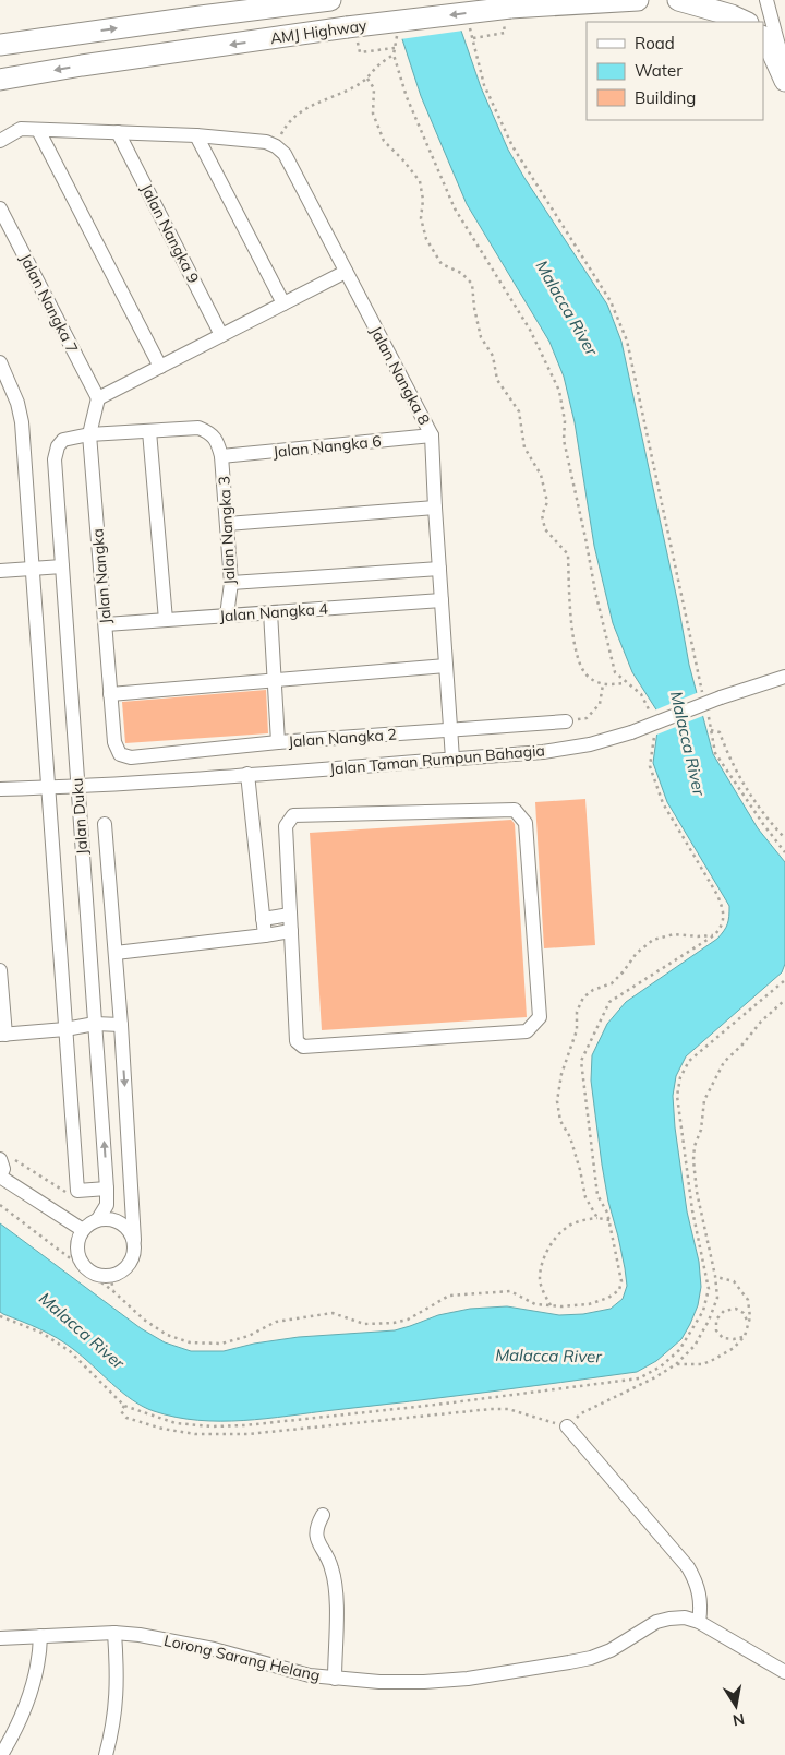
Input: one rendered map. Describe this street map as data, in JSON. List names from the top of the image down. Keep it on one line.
{"streets":{"highway":["AMJ Highway"],"street":["Jalan Nangka 9","Jalan Nangka 7","Jalan Nangka 8","Jalan Nangka 6","Jalan Nangka 3","Jalan Nangka","Jalan Nangka 4","Jalan Nangka 2","Jalan Taman Rumpun Bahagia","Jalan Duku","Lorong Sarang Helang"]},"crossings":[["Jalan Nangka 7","Jalan Nangka"],["Jalan Nangka 8","Jalan Nangka 6"],["Jalan Nangka 8","Jalan Nangka 4"],["Jalan Nangka 8","Jalan Nangka 2"],["Jalan Nangka 8","Jalan Taman Rumpun Bahagia"],["Jalan Nangka 6","Jalan Nangka 3"],["Jalan Nangka 3","Jalan Nangka 4"],["Jalan Nangka","Jalan Nangka 4"],["Jalan Nangka","Jalan Nangka 2"],["Jalan Nangka","Jalan Duku"],["Jalan Taman Rumpun Bahagia","Jalan Duku"]],"water":["Malacca River"],"legend":["Road","Water","Building"],"north":"bottom"}
